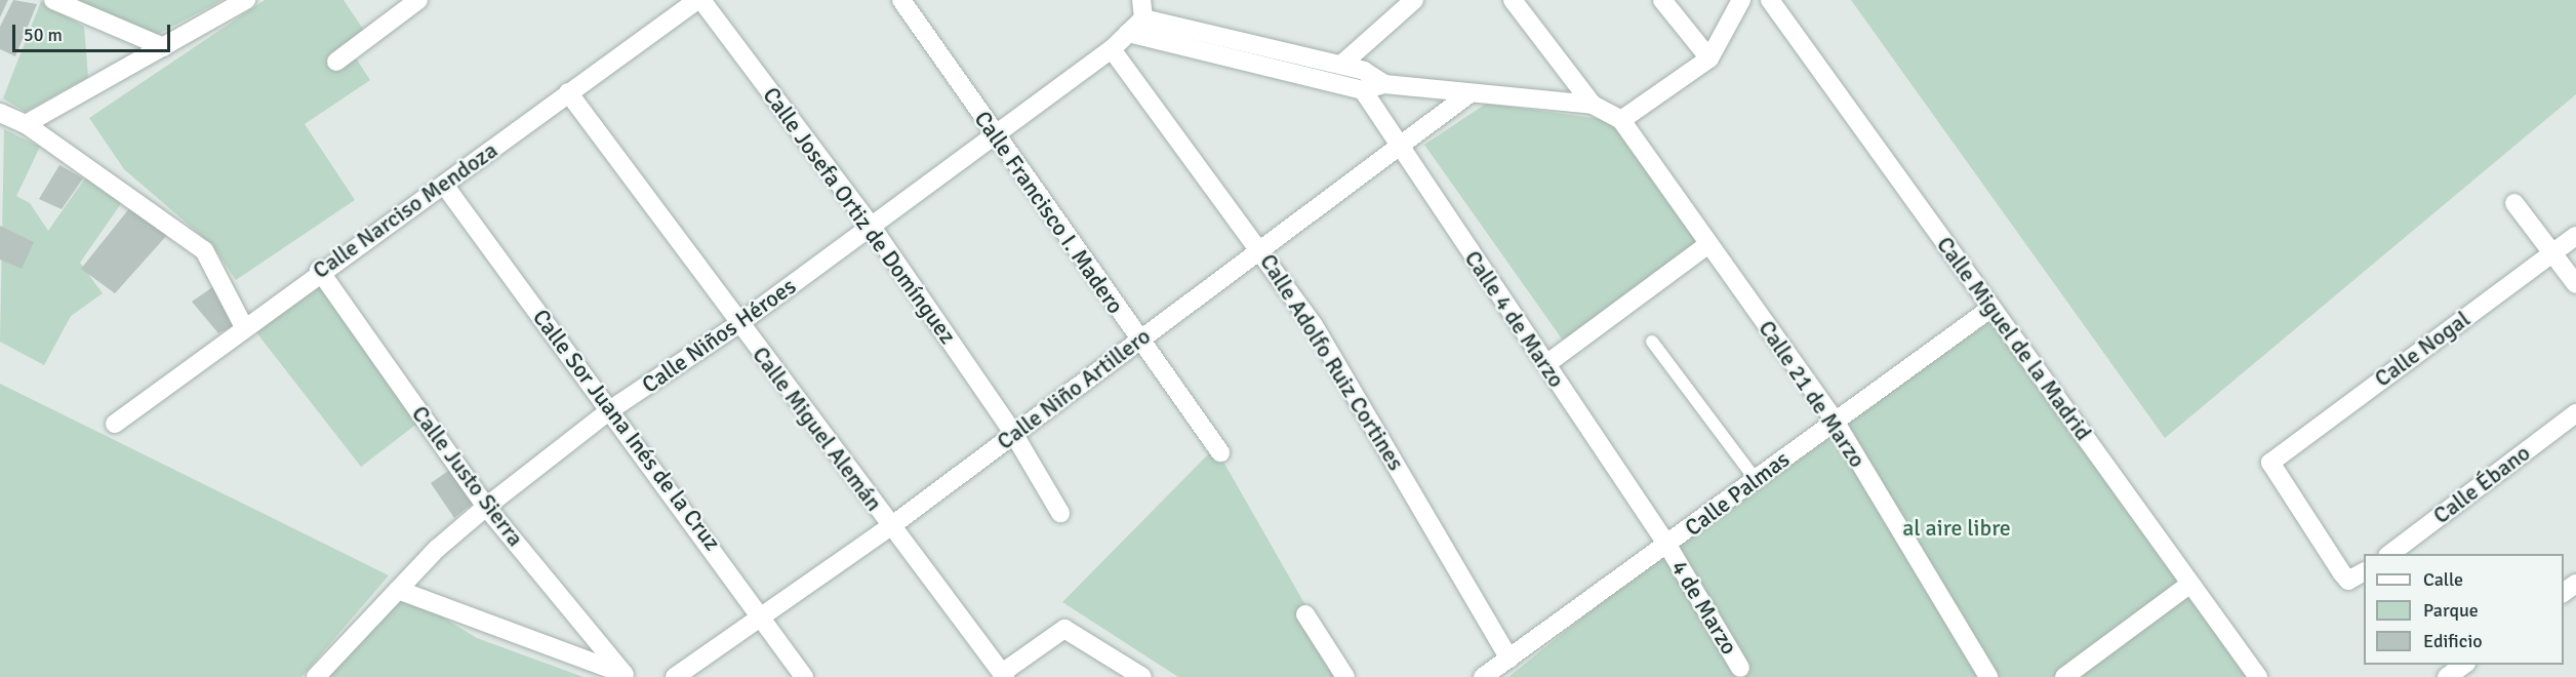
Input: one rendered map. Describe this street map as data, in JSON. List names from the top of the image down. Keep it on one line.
{"streets":{"street":["Calle Narciso Mendoza","Calle Francisco I. Madero","Calle Josefa Ortiz de Domínguez","Calle 4 de Marzo","Calle Niños Héroes","Calle Miguel de la Madrid","Calle Nogal","Calle Adolfo Ruiz Cortines","Calle Niño Artillero","Calle 21 de Marzo","Calle Miguel Alemán","Calle Sor Juana Inés de la Cruz","Calle Justo Sierra","Calle Ébano","Calle Palmas","4 de Marzo"]},"crossings":[["Calle Narciso Mendoza","Calle Josefa Ortiz de Domínguez"],["Calle Narciso Mendoza","Calle Miguel Alemán"],["Calle Narciso Mendoza","Calle Sor Juana Inés de la Cruz"],["Calle Narciso Mendoza","Calle Justo Sierra"],["Calle Francisco I. Madero","Calle Niños Héroes"],["Calle Francisco I. Madero","Calle Niño Artillero"],["Calle Josefa Ortiz de Domínguez","Calle Niños Héroes"],["Calle Josefa Ortiz de Domínguez","Calle Niño Artillero"],["Calle 4 de Marzo","Calle Niño Artillero"],["Calle 4 de Marzo","Calle Palmas"],["Calle 4 de Marzo","4 de Marzo"],["Calle Niños Héroes","Calle Adolfo Ruiz Cortines"],["Calle Niños Héroes","Calle Miguel Alemán"],["Calle Niños Héroes","Calle Sor Juana Inés de la Cruz"],["Calle Niños Héroes","Calle Justo Sierra"],["Calle Miguel de la Madrid","Calle Palmas"],["Calle Adolfo Ruiz Cortines","Calle Niño Artillero"],["Calle Adolfo Ruiz Cortines","Calle Palmas"],["Calle Niño Artillero","Calle Miguel Alemán"],["Calle Niño Artillero","Calle Sor Juana Inés de la Cruz"],["Calle 21 de Marzo","Calle Palmas"],["Calle Palmas","4 de Marzo"]],"parks":["al aire libre"],"legend":["Calle","Parque","Edificio"],"scale_bar":"50 m"}
